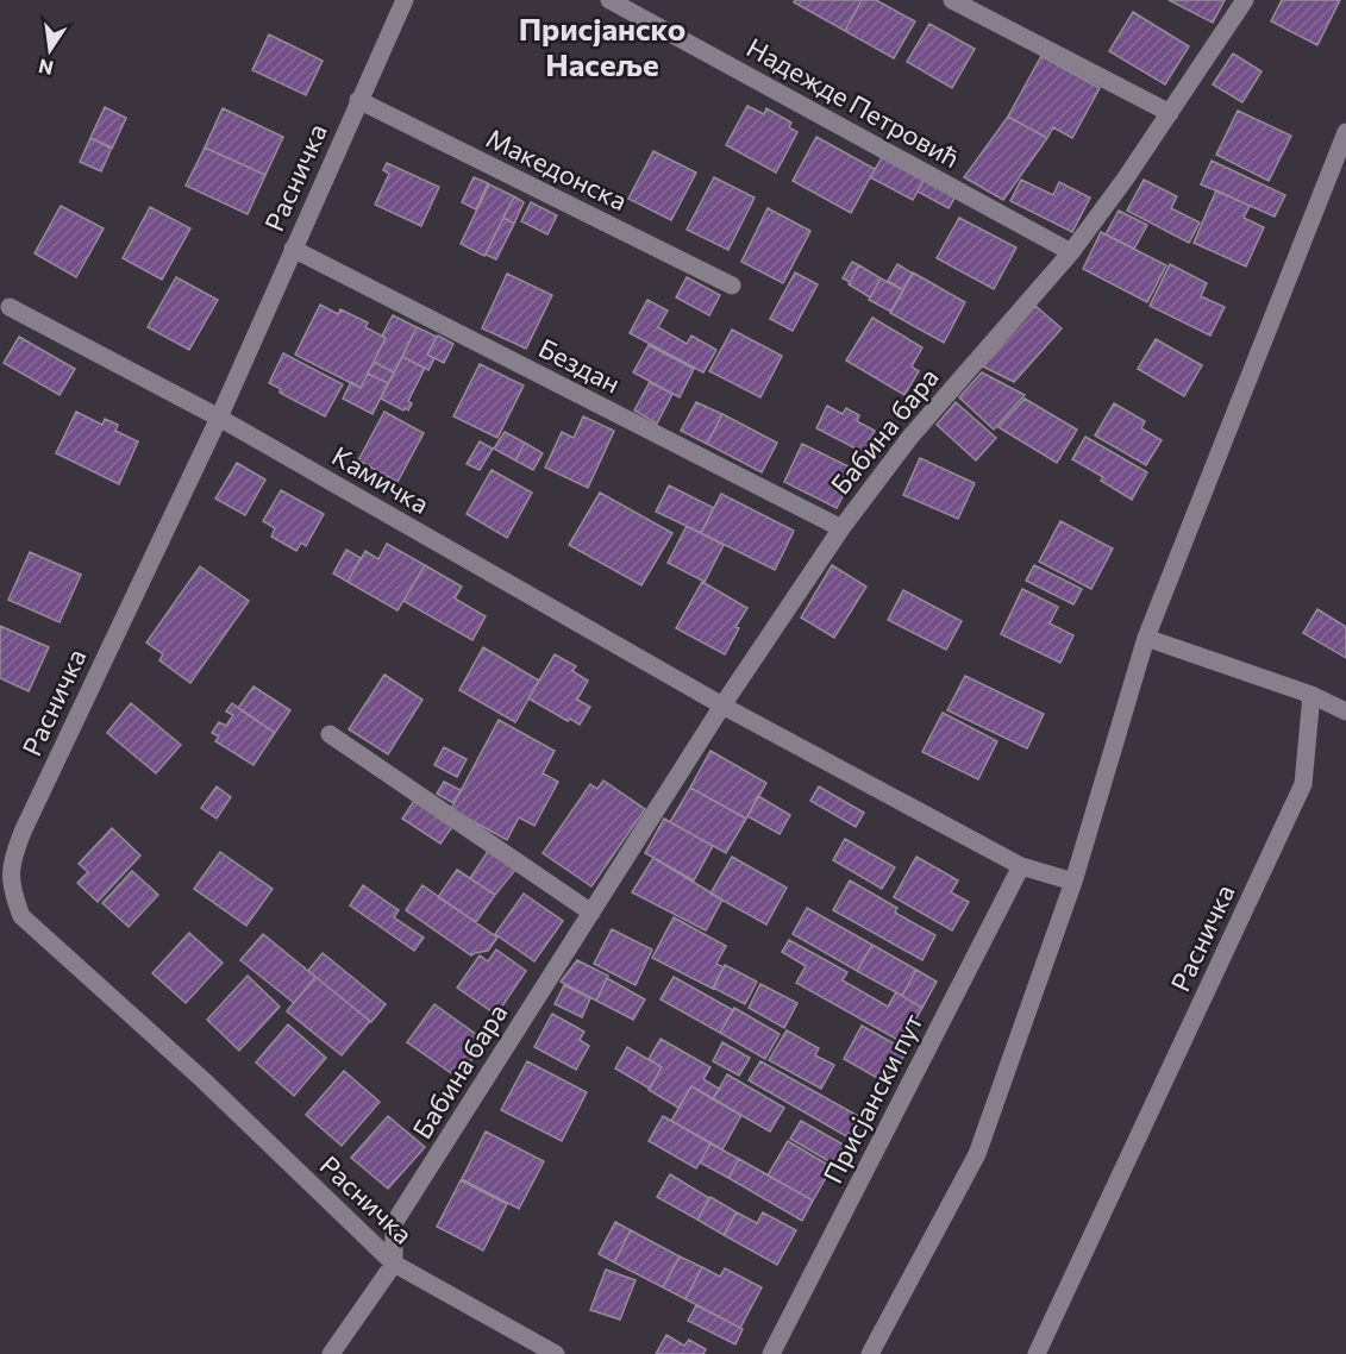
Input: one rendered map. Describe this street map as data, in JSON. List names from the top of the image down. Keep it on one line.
{"streets":{"street":["Надежде Петровић","Македонска","Расничка","Бездан","Бабина бара","Камичка","Присјански пут"]},"crossings":[["Надежде Петровић","Бабина бара"],["Македонска","Расничка"],["Расничка","Бездан"],["Расничка","Бабина бара"],["Расничка","Камичка"],["Бездан","Бабина бара"],["Бабина бара","Камичка"],["Камичка","Присјански пут"]],"districts":["Присјанско Насеље"],"north":"bottom"}
